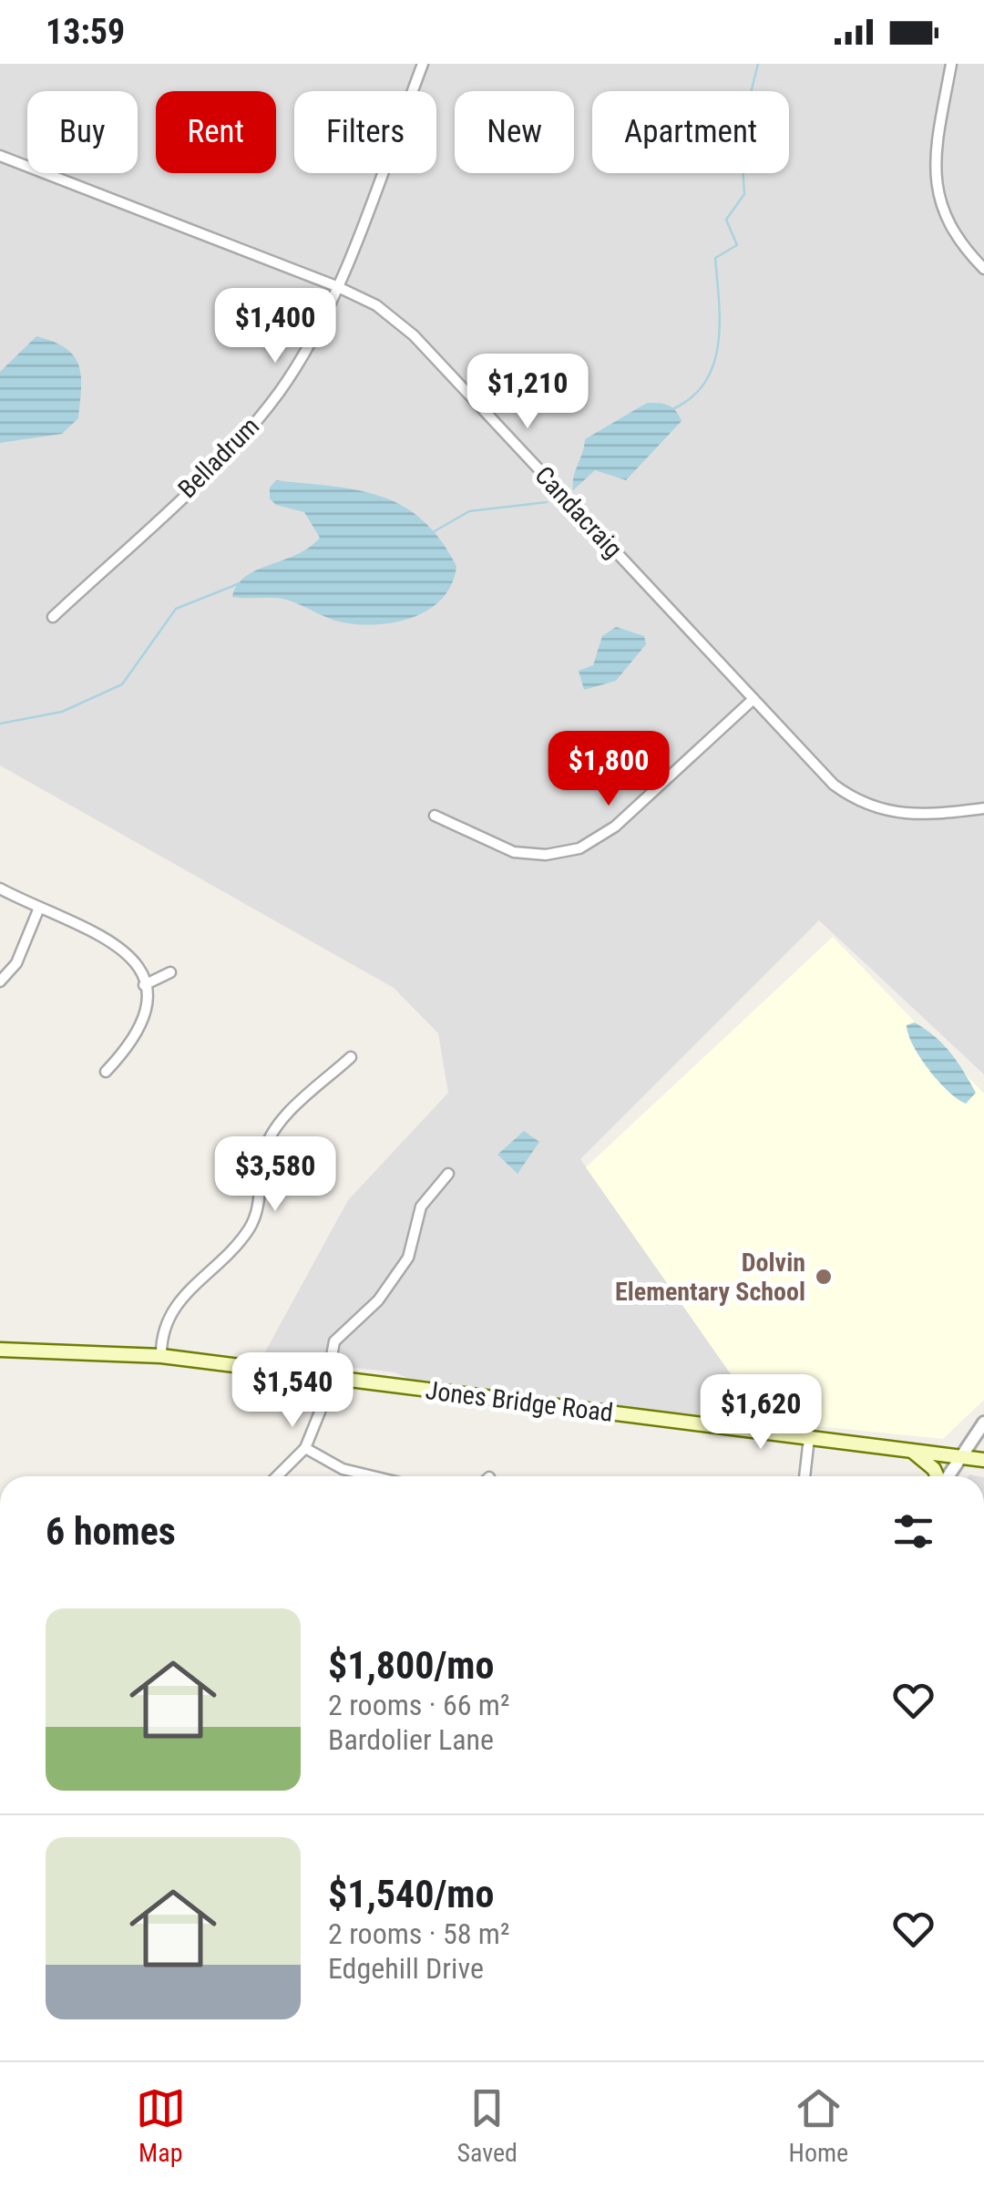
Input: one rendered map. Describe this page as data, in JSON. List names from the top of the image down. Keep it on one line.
{"streets":{"main road":["Jones Bridge Road"],"street":["Belladrum","Candacraig"]},"crossings":[["Belladrum","Candacraig"]],"places":["Dolvin Elementary School"],"page":{"status":"13:59","chip":["Buy","Rent","Filters","New","Apartment"],"price":["$1,400","$1,210","$1,800","$3,580","$1,540","$1,620"],"heading":"6 homes","list":[{"name":"$1,800/mo","note":"2 rooms · 66 m² · Bardolier Lane"},{"name":"$1,540/mo","note":"2 rooms · 58 m² · Edgehill Drive"}],"tabs":["Map","Saved","Home"]}}
